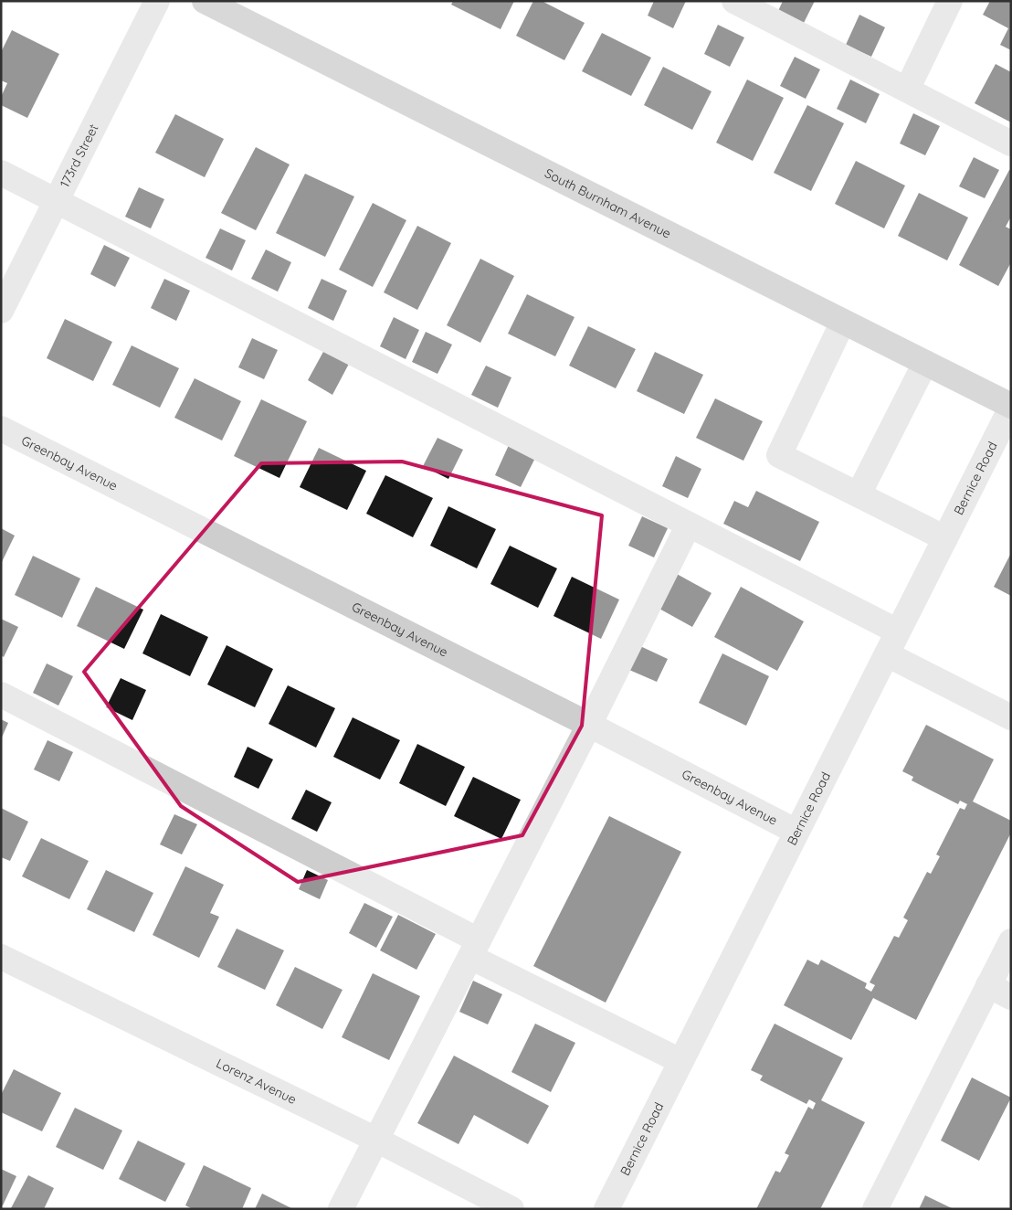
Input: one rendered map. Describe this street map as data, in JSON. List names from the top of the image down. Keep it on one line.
{"streets":{"main road":["South Burnham Avenue"],"street":["173rd Street","Greenbay Avenue","Bernice Road","Lorenz Avenue"]},"crossings":[["South Burnham Avenue","Bernice Road"],["Greenbay Avenue","Bernice Road"]]}
